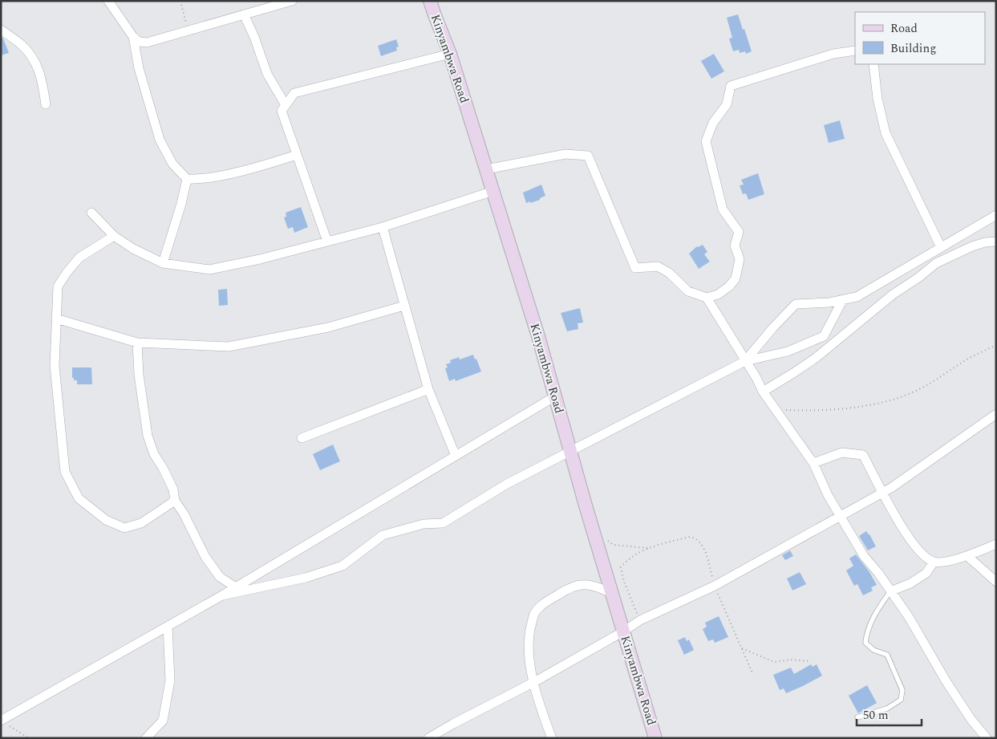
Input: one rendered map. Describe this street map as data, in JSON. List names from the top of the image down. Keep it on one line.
{"streets":{"street":["Kinyambwa Road"]},"legend":["Road","Building"],"scale_bar":"50 m"}
